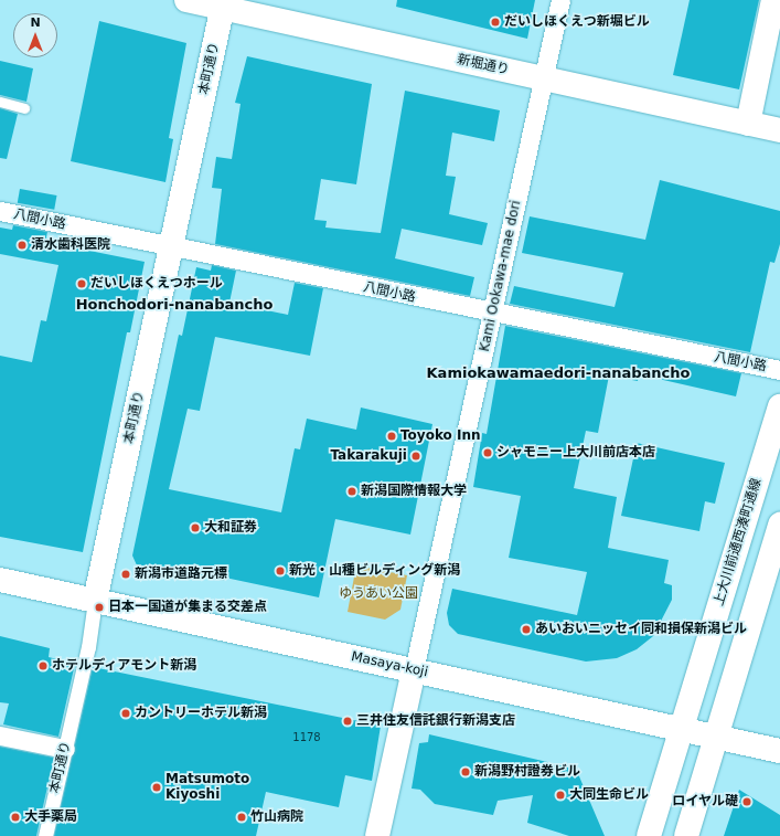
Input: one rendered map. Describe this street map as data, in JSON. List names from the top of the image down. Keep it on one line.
{"streets":{"main road":["新堀通り","本町通り","Kami Ookawa-mae dori","上大川前通西湊町通線","Masaya-koji"],"street":["八間小路"]},"crossings":[["新堀通り","本町通り"],["新堀通り","Kami Ookawa-mae dori"],["本町通り","八間小路"],["本町通り","Masaya-koji"],["八間小路","Kami Ookawa-mae dori"],["Kami Ookawa-mae dori","Masaya-koji"],["上大川前通西湊町通線","Masaya-koji"]],"districts":["Honchodori-nanabancho","Kamiokawamaedori-nanabancho"],"parks":["ゆうあい公園"],"places":["だいしほくえつ新堀ビル","清水歯科医院","だいしほくえつホール","Toyoko Inn","シャモニー上大川前店本店","Takarakuji","新潟国際情報大学","大和証券","新光・山種ビルディング新潟","新潟市道路元標","日本一国道が集まる交差点","あいおいニッセイ同和損保新潟ビル","ホテルディアモント新潟","カントリーホテル新潟","三井住友信託銀行新潟支店","新潟野村證券ビル","Matsumoto Kiyoshi","大同生命ビル","ロイヤル礎","大手薬局","竹山病院"],"house_numbers":["1178"],"north":"top"}
